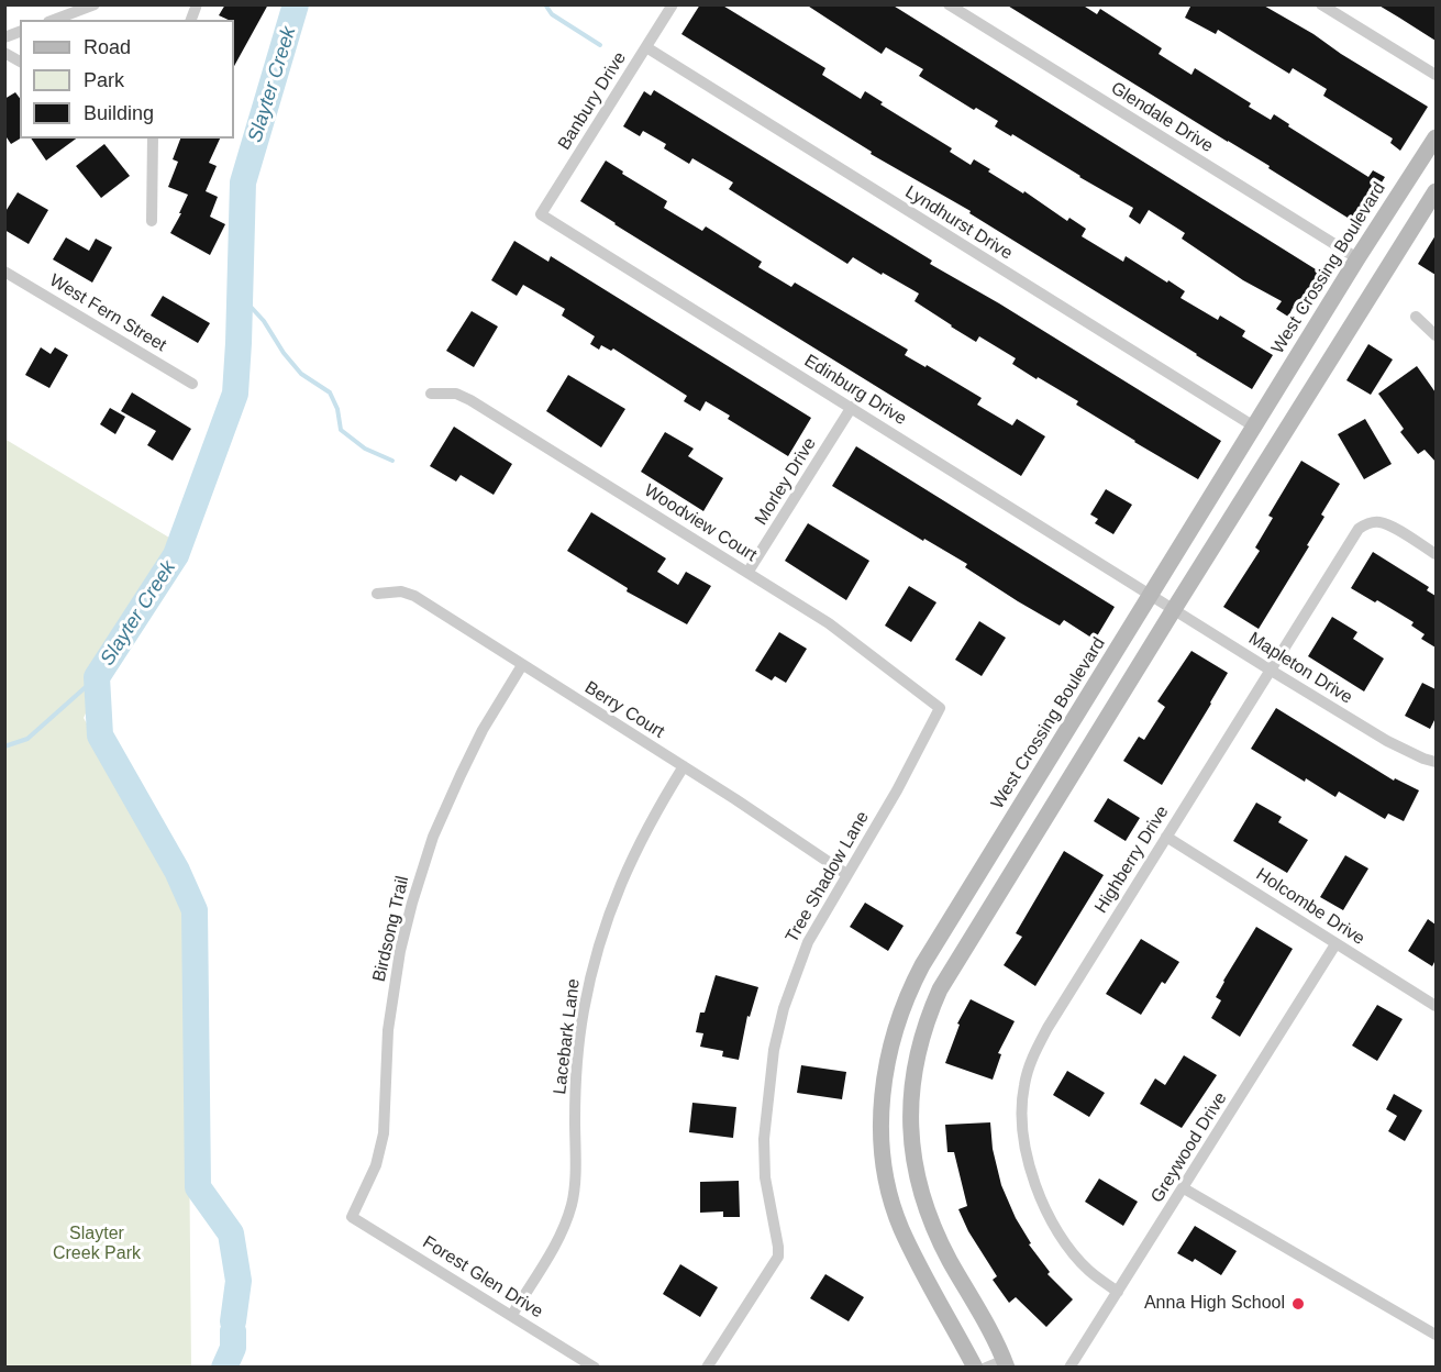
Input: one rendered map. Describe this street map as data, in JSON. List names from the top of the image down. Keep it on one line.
{"streets":{"street":["Banbury Drive","Glendale Drive","Lyndhurst Drive","West Crossing Boulevard","West Fern Street","Edinburg Drive","Morley Drive","Woodview Court","Mapleton Drive","Berry Court","Highberry Drive","Tree Shadow Lane","Holcombe Drive","Birdsong Trail","Lacebark Lane","Greywood Drive","Forest Glen Drive"]},"crossings":[["Banbury Drive","Lyndhurst Drive"],["Banbury Drive","Edinburg Drive"],["Glendale Drive","West Crossing Boulevard"],["Lyndhurst Drive","West Crossing Boulevard"],["West Crossing Boulevard","Edinburg Drive"],["West Crossing Boulevard","Mapleton Drive"],["Edinburg Drive","Morley Drive"],["Edinburg Drive","Mapleton Drive"],["Morley Drive","Woodview Court"],["Woodview Court","Tree Shadow Lane"],["Mapleton Drive","Highberry Drive"],["Berry Court","Tree Shadow Lane"],["Berry Court","Birdsong Trail"],["Berry Court","Lacebark Lane"],["Highberry Drive","Holcombe Drive"],["Highberry Drive","Greywood Drive"],["Holcombe Drive","Greywood Drive"],["Birdsong Trail","Forest Glen Drive"],["Lacebark Lane","Forest Glen Drive"]],"water":["Slayter Creek"],"parks":["Slayter Creek Park"],"places":["Anna High School"],"legend":["Road","Park","Building"]}
